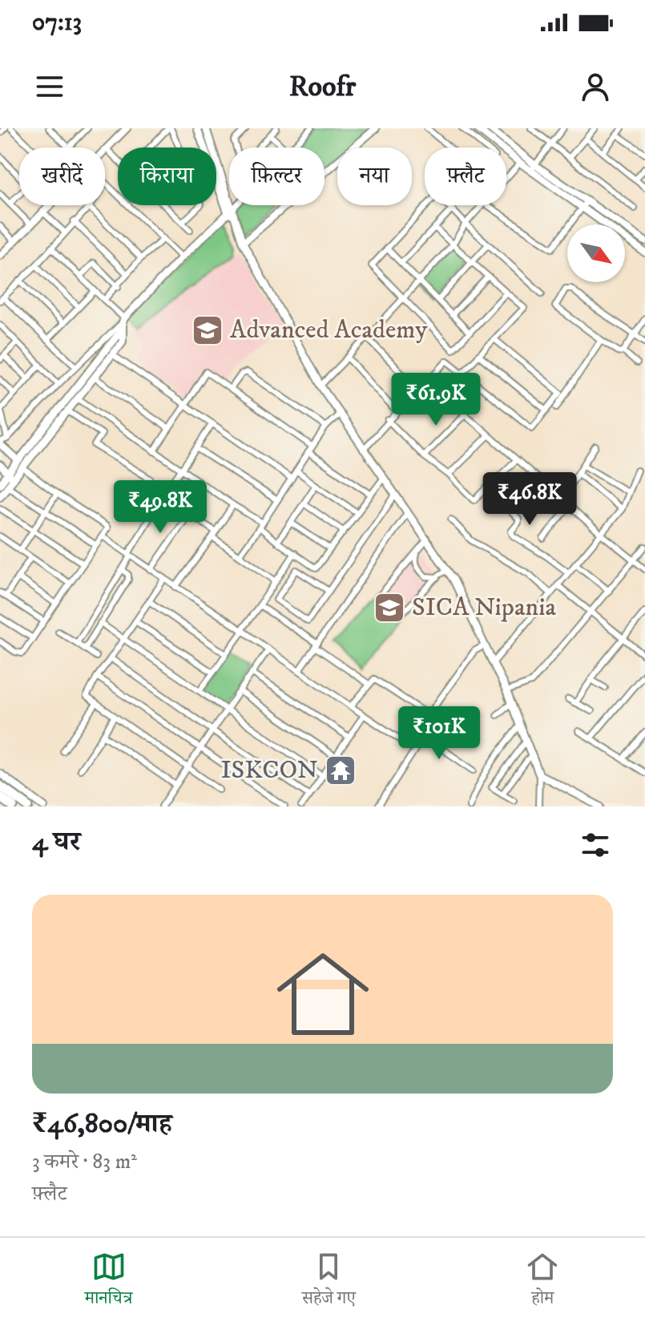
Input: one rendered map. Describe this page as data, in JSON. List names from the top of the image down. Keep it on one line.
{"places":{"school or university":["Advanced Academy","SICA Nipania"],"temple":["ISKCON"]},"north":"bottom right","page":{"status":"07:13","header":"Roofr","chip":["खरीदें","किराया","फ़िल्टर","नया","फ़्लैट"],"price":["₹61.9K","₹46.8K","₹49.8K","₹101K"],"heading":"4 घर","list":[{"name":"₹46,800/माह","note":"3 कमरे · 83 m² · फ़्लैट"}],"tabs":["मानचित्र","सहेजे गए","होम"]}}
